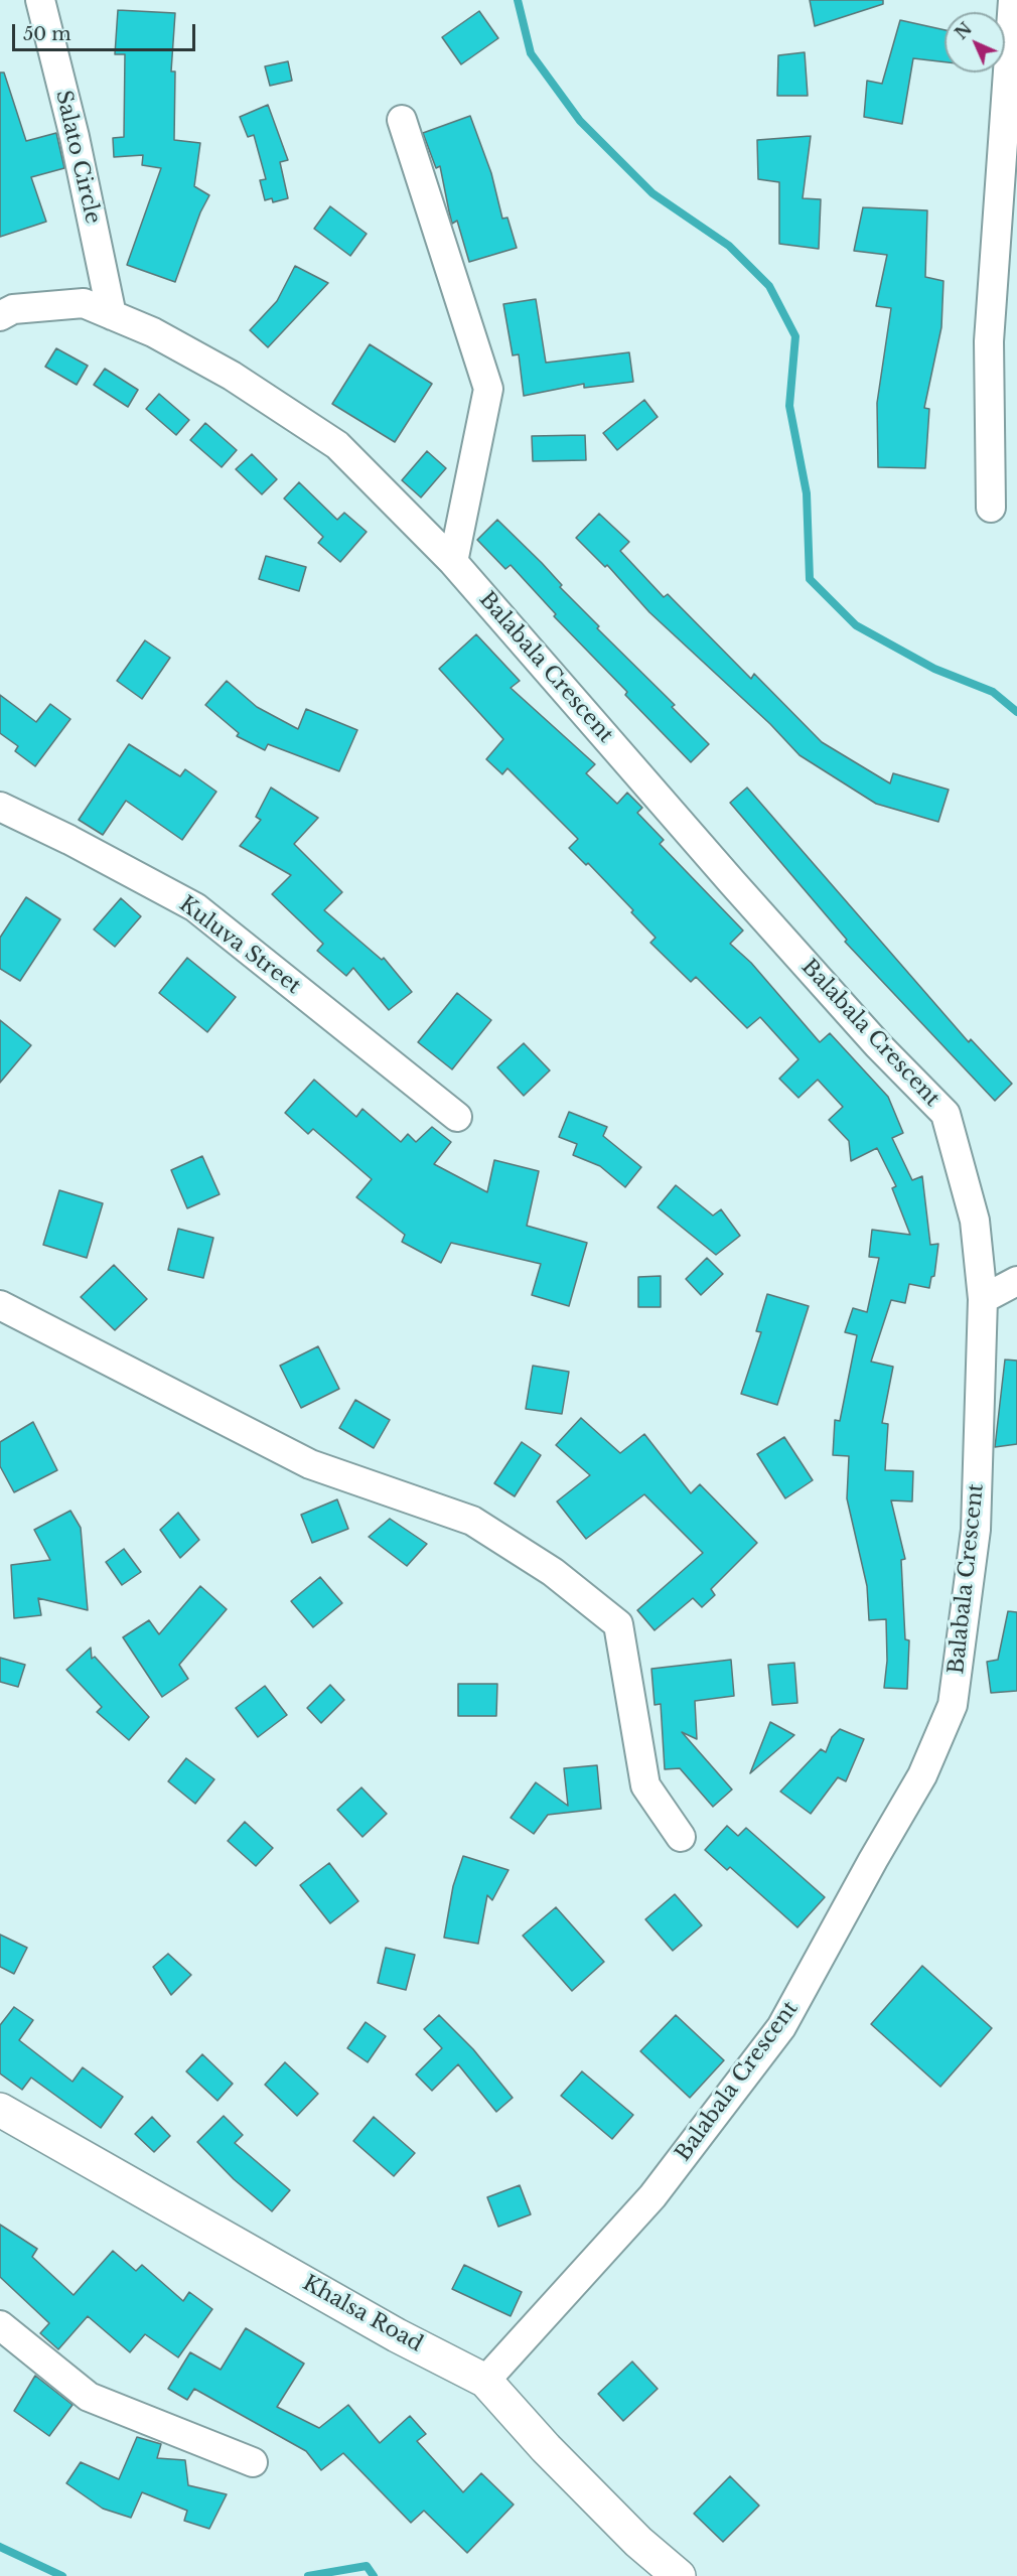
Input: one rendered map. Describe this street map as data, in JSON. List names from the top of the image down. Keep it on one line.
{"streets":{"main road":["Khalsa Road"],"street":["Salato Circle","Balabala Crescent","Kuluva Street"]},"crossings":[["Salato Circle","Balabala Crescent"],["Balabala Crescent","Khalsa Road"]],"scale_bar":"50 m","north":"top left"}
